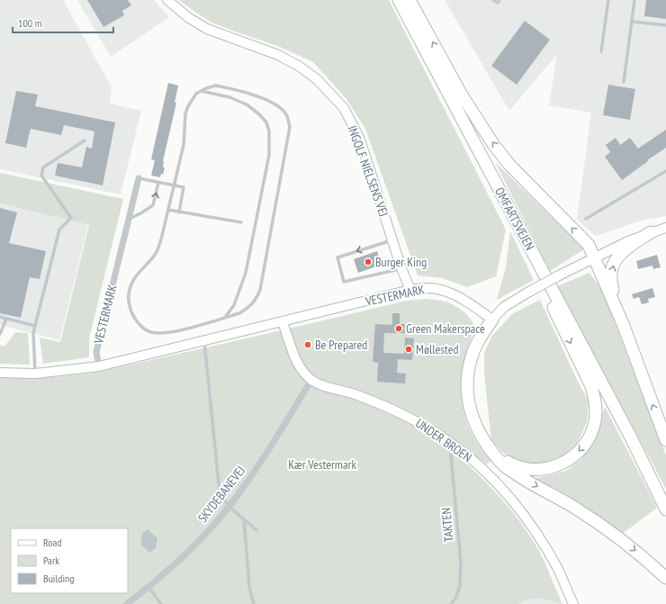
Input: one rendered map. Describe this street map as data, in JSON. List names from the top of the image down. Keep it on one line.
{"streets":{"highway":["OMFARTSVEJEN"],"street":["INGOLF NIELSENS VEJ","VESTERMARK","UNDER BROEN","SKYDEBANEVEJ"],"lane":["TAKTEN"]},"crossings":[["INGOLF NIELSENS VEJ","VESTERMARK"],["VESTERMARK","UNDER BROEN"],["UNDER BROEN","SKYDEBANEVEJ"],["UNDER BROEN","TAKTEN"]],"parks":["Kær Vestermark"],"places":["Burger King","Green Makerspace","Be Prepared","Møllested"],"legend":["Road","Park","Building"],"scale_bar":"100 m"}
